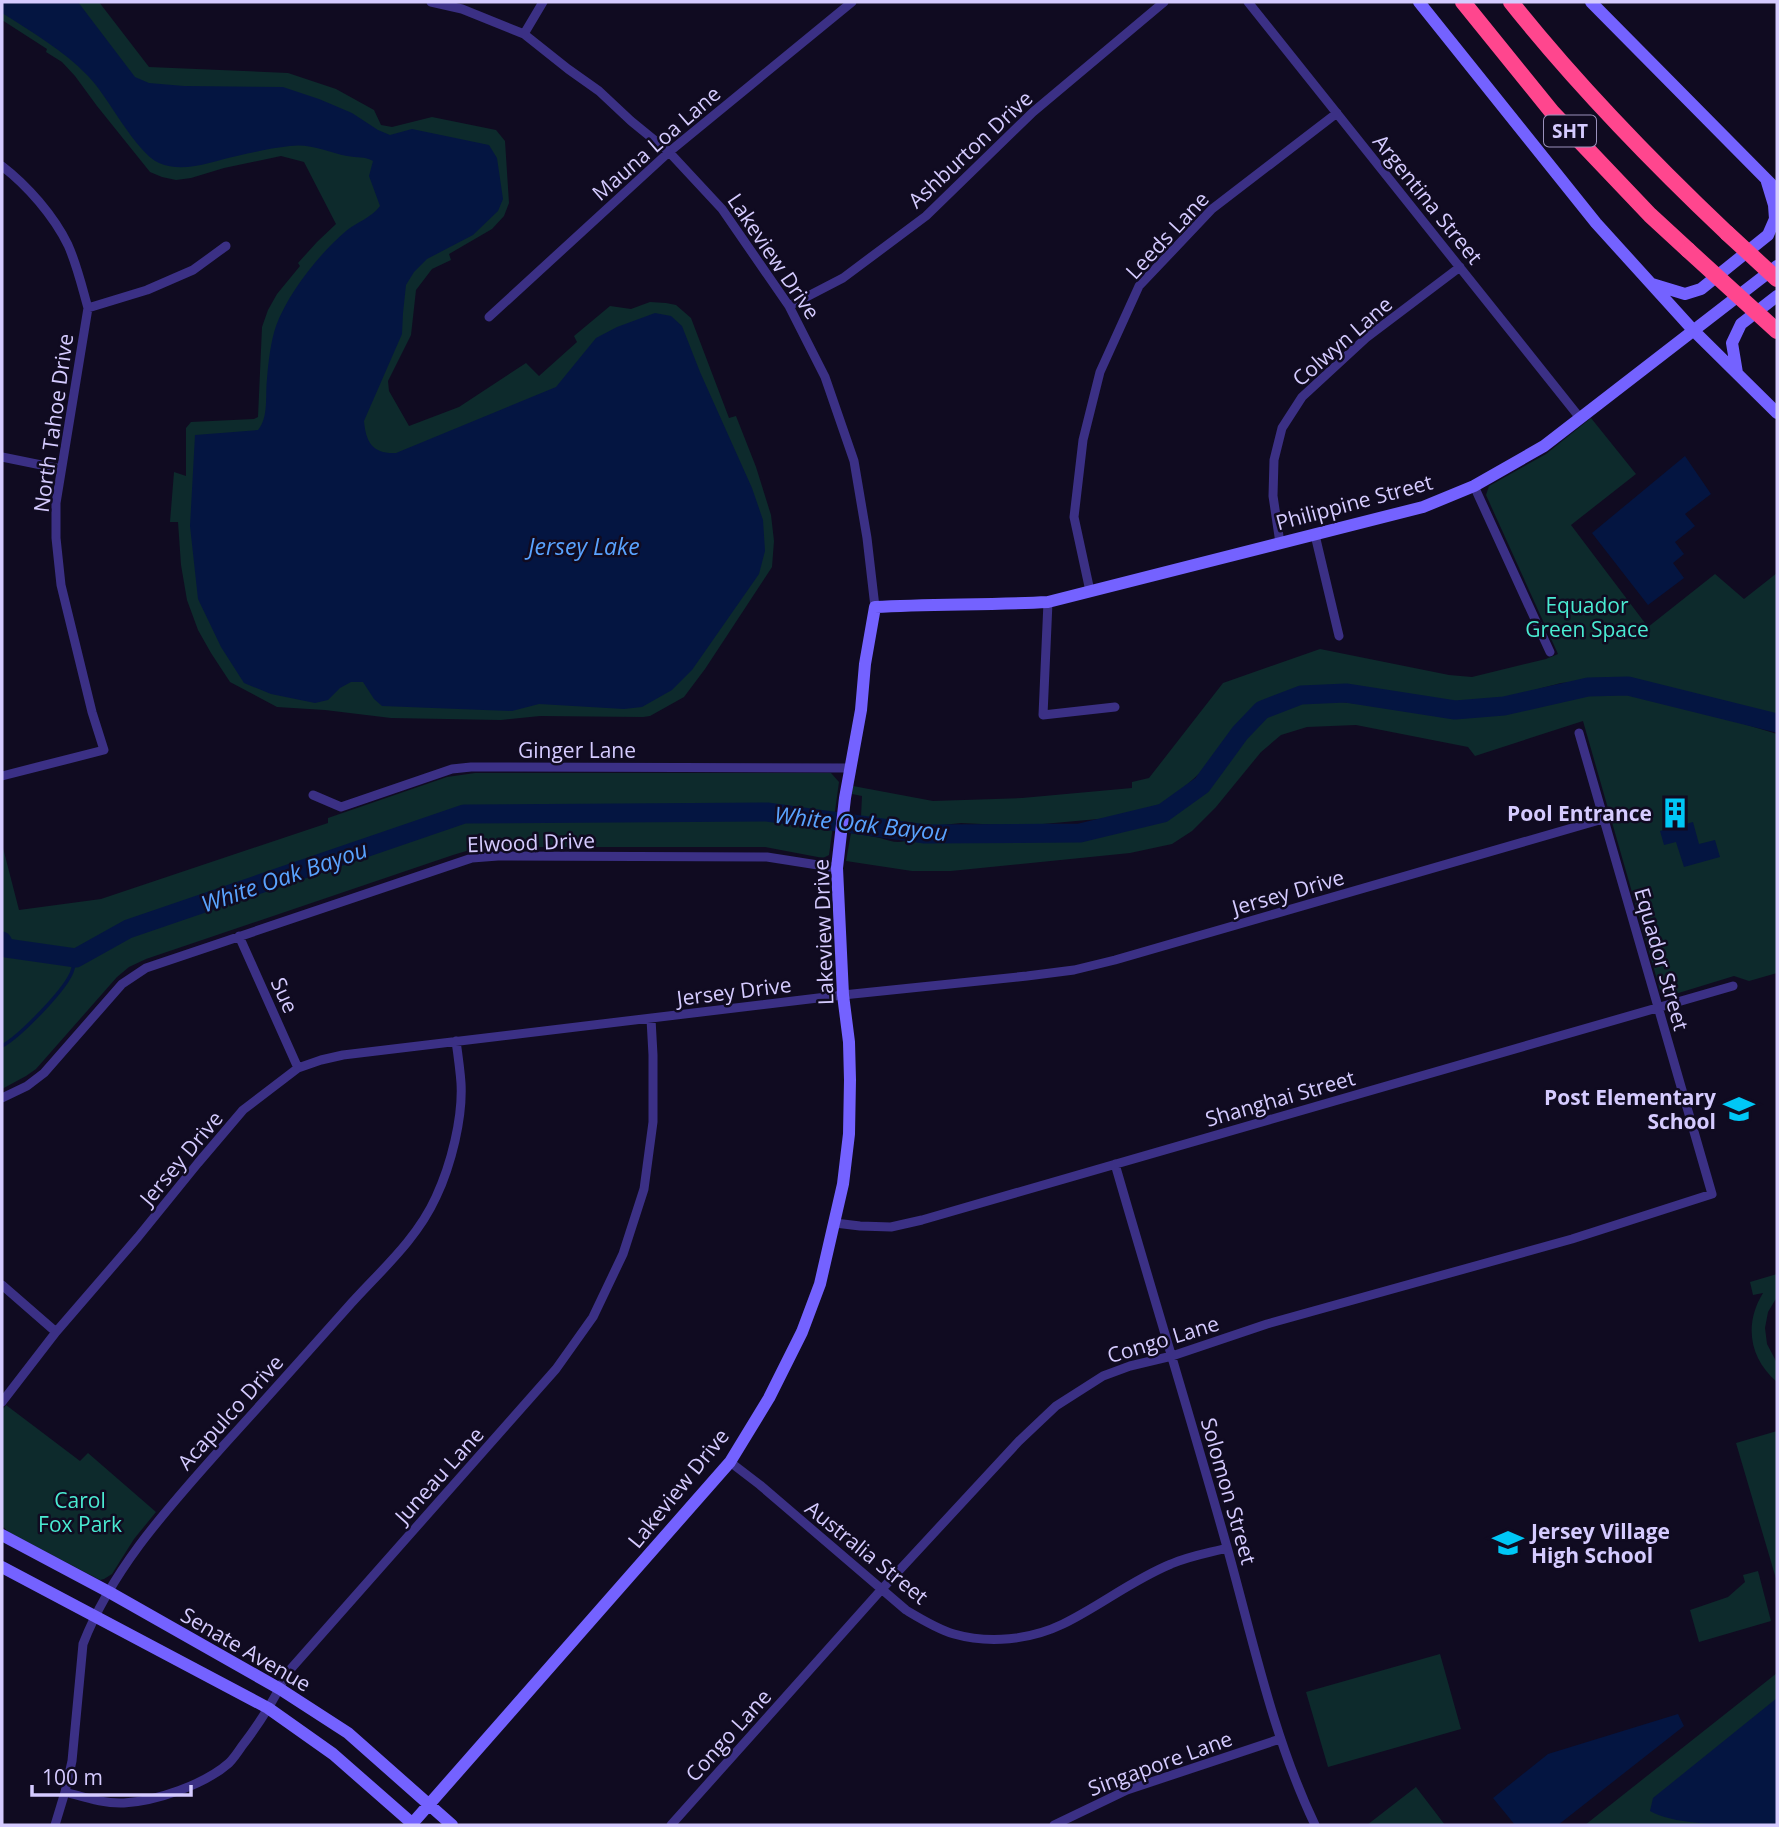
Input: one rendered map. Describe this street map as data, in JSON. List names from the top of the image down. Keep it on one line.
{"streets":{"highway":["SHT"],"street":["Mauna Loa Lane","Ashburton Drive","Argentina Street","Leeds Lane","Lakeview Drive","Colwyn Lane","North Tahoe Drive","Philippine Street","Ginger Lane","Elwood Drive","Jersey Drive","Equador Street","Sue","Shanghai Street","Congo Lane","Acapulco Drive","Juneau Lane","Solomon Street","Australia Street","Senate Avenue","Singapore Lane"]},"crossings":[["Mauna Loa Lane","Lakeview Drive"],["Ashburton Drive","Lakeview Drive"],["Argentina Street","Leeds Lane"],["Argentina Street","Colwyn Lane"],["Argentina Street","Philippine Street"],["Leeds Lane","Philippine Street"],["Lakeview Drive","Philippine Street"],["Lakeview Drive","Ginger Lane"],["Lakeview Drive","Elwood Drive"],["Lakeview Drive","Jersey Drive"],["Lakeview Drive","Shanghai Street"],["Lakeview Drive","Australia Street"],["Lakeview Drive","Senate Avenue"],["Colwyn Lane","Philippine Street"],["Elwood Drive","Sue"],["Jersey Drive","Equador Street"],["Jersey Drive","Sue"],["Jersey Drive","Acapulco Drive"],["Jersey Drive","Juneau Lane"],["Equador Street","Shanghai Street"],["Equador Street","Congo Lane"],["Shanghai Street","Solomon Street"],["Congo Lane","Solomon Street"],["Congo Lane","Australia Street"],["Acapulco Drive","Juneau Lane"],["Acapulco Drive","Senate Avenue"],["Juneau Lane","Senate Avenue"],["Solomon Street","Australia Street"],["Solomon Street","Singapore Lane"]],"water":["Jersey Lake","White Oak Bayou"],"parks":["Equador Green Space","Carol Fox Park"],"places":{"building":["Pool Entrance"],"school or university":["Post Elementary School","Jersey Village High School"]},"scale_bar":"100 m"}
